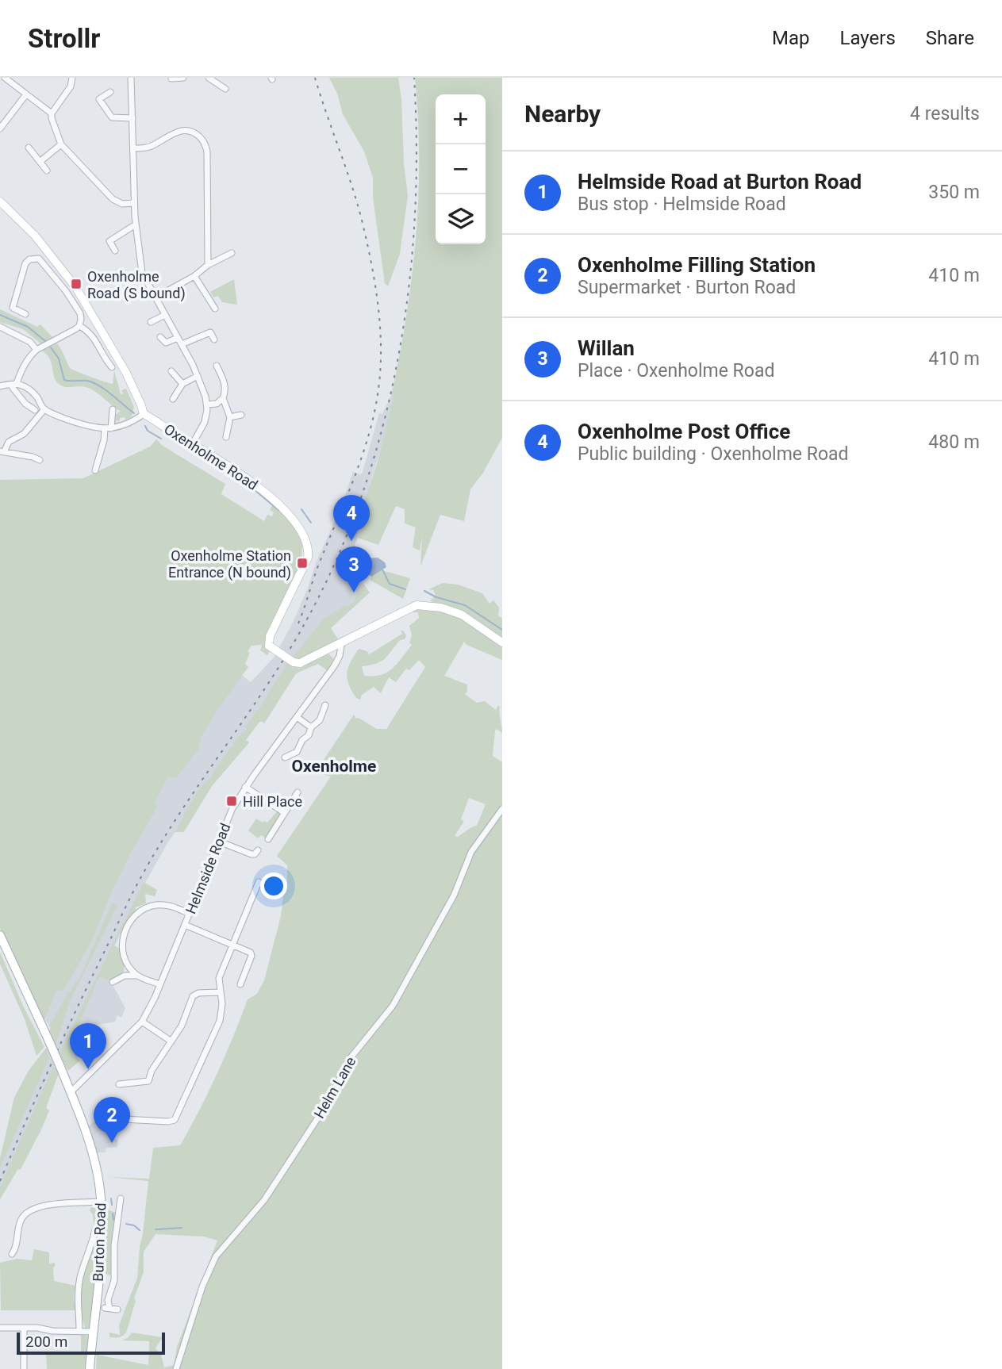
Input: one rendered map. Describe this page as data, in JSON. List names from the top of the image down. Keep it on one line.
{"streets":{"main road":["Oxenholme Road","Burton Road"],"street":["Helmside Road","Helm Lane"]},"crossings":[["Oxenholme Road","Helmside Road"],["Helmside Road","Burton Road"]],"districts":["Oxenholme"],"places":{"transit":["Oxenholme Road (S bound)","Oxenholme Station Entrance (N bound)","Hill Place"]},"scale_bar":"200 m","page":{"header":"Strollr","nav":["Map","Layers","Share"],"heading":["Nearby","4 results"],"map_buttons":["+","−"],"list":[{"mark":"1","name":"Helmside Road at Burton Road","note":"Bus stop · Helmside Road","value":"350 m"},{"mark":"2","name":"Oxenholme Filling Station","note":"Supermarket · Burton Road","value":"410 m"},{"mark":"3","name":"Willan","note":"Place · Oxenholme Road","value":"410 m"},{"mark":"4","name":"Oxenholme Post Office","note":"Public building · Oxenholme Road","value":"480 m"}],"pins":["4","3","1","2"],"scale":"200 m"}}
